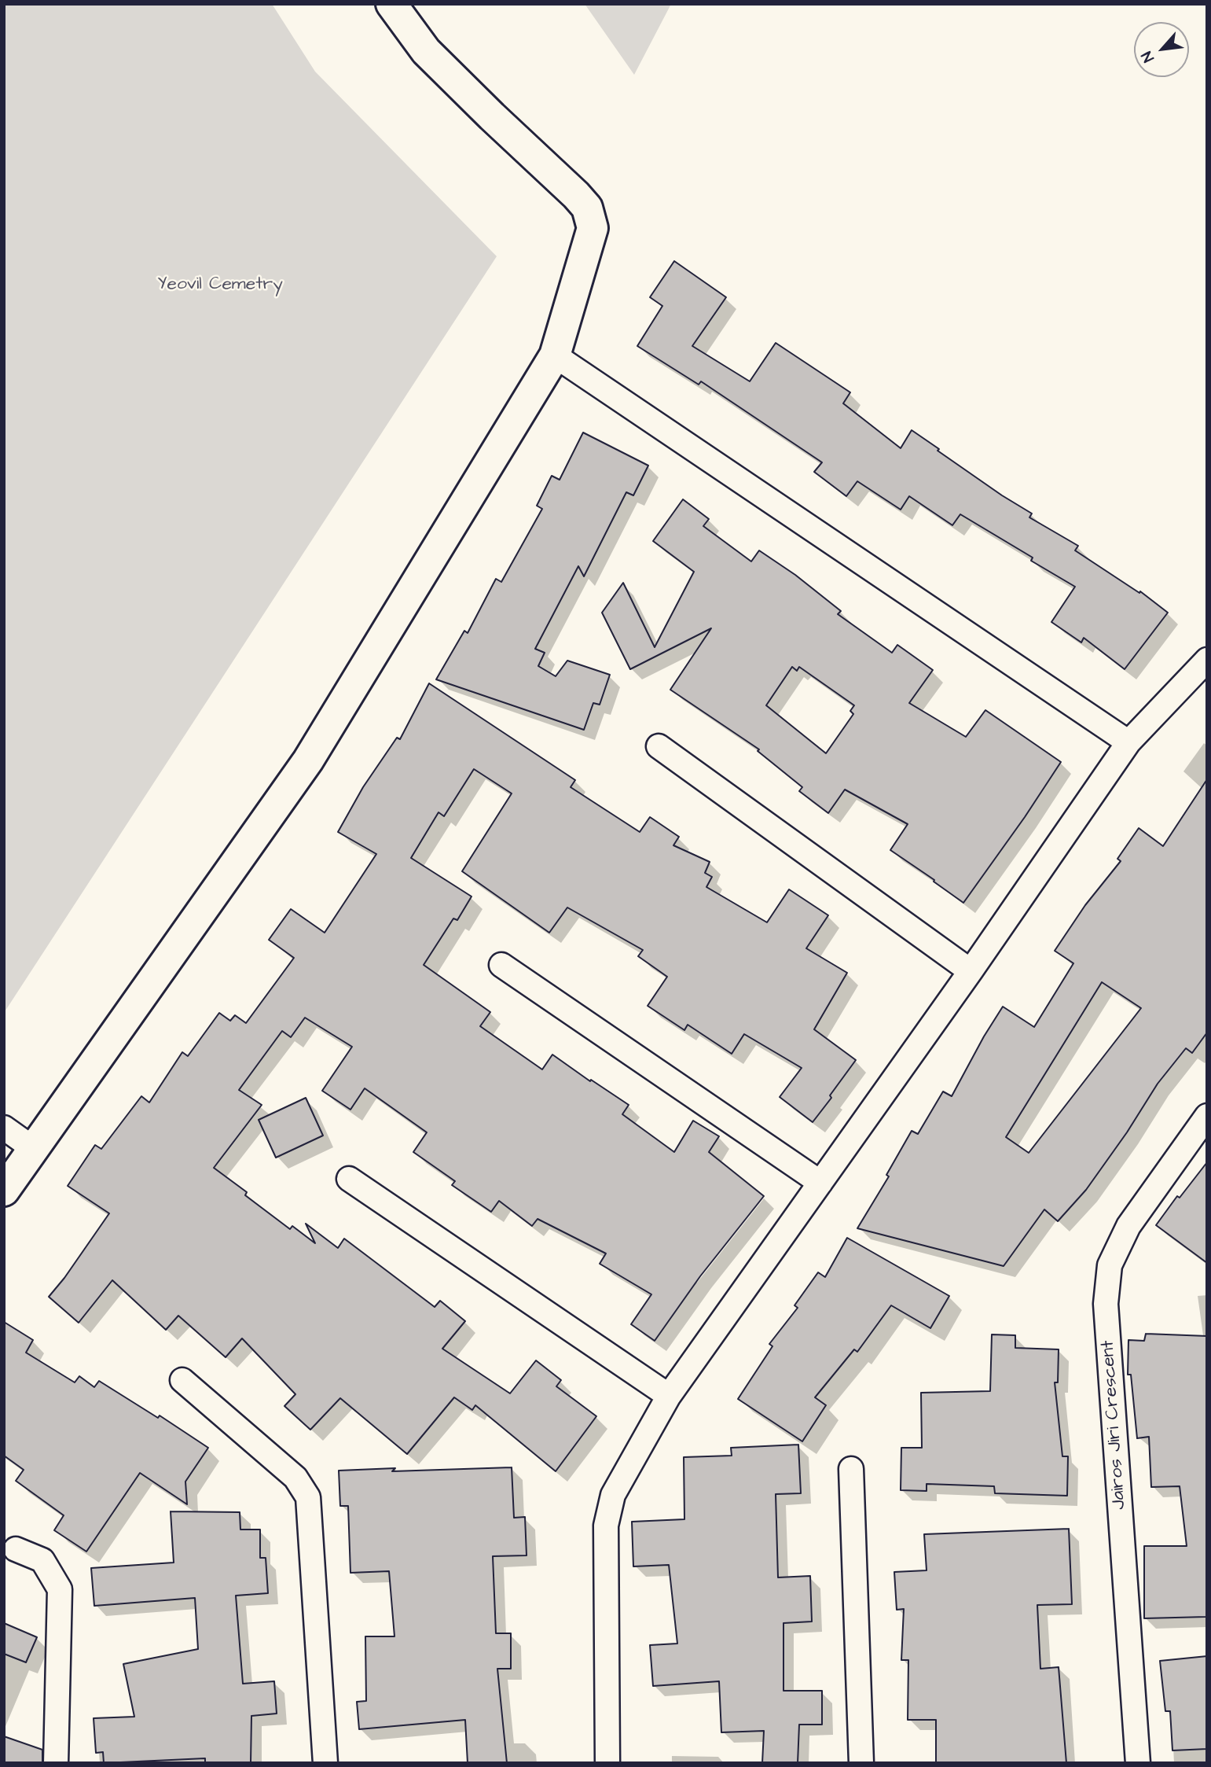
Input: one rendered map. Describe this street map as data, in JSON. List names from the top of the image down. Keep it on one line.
{"streets":{"street":["Jairos Jiri Crescent"]},"parks":["Yeovil Cemetry"],"north":"bottom left"}
